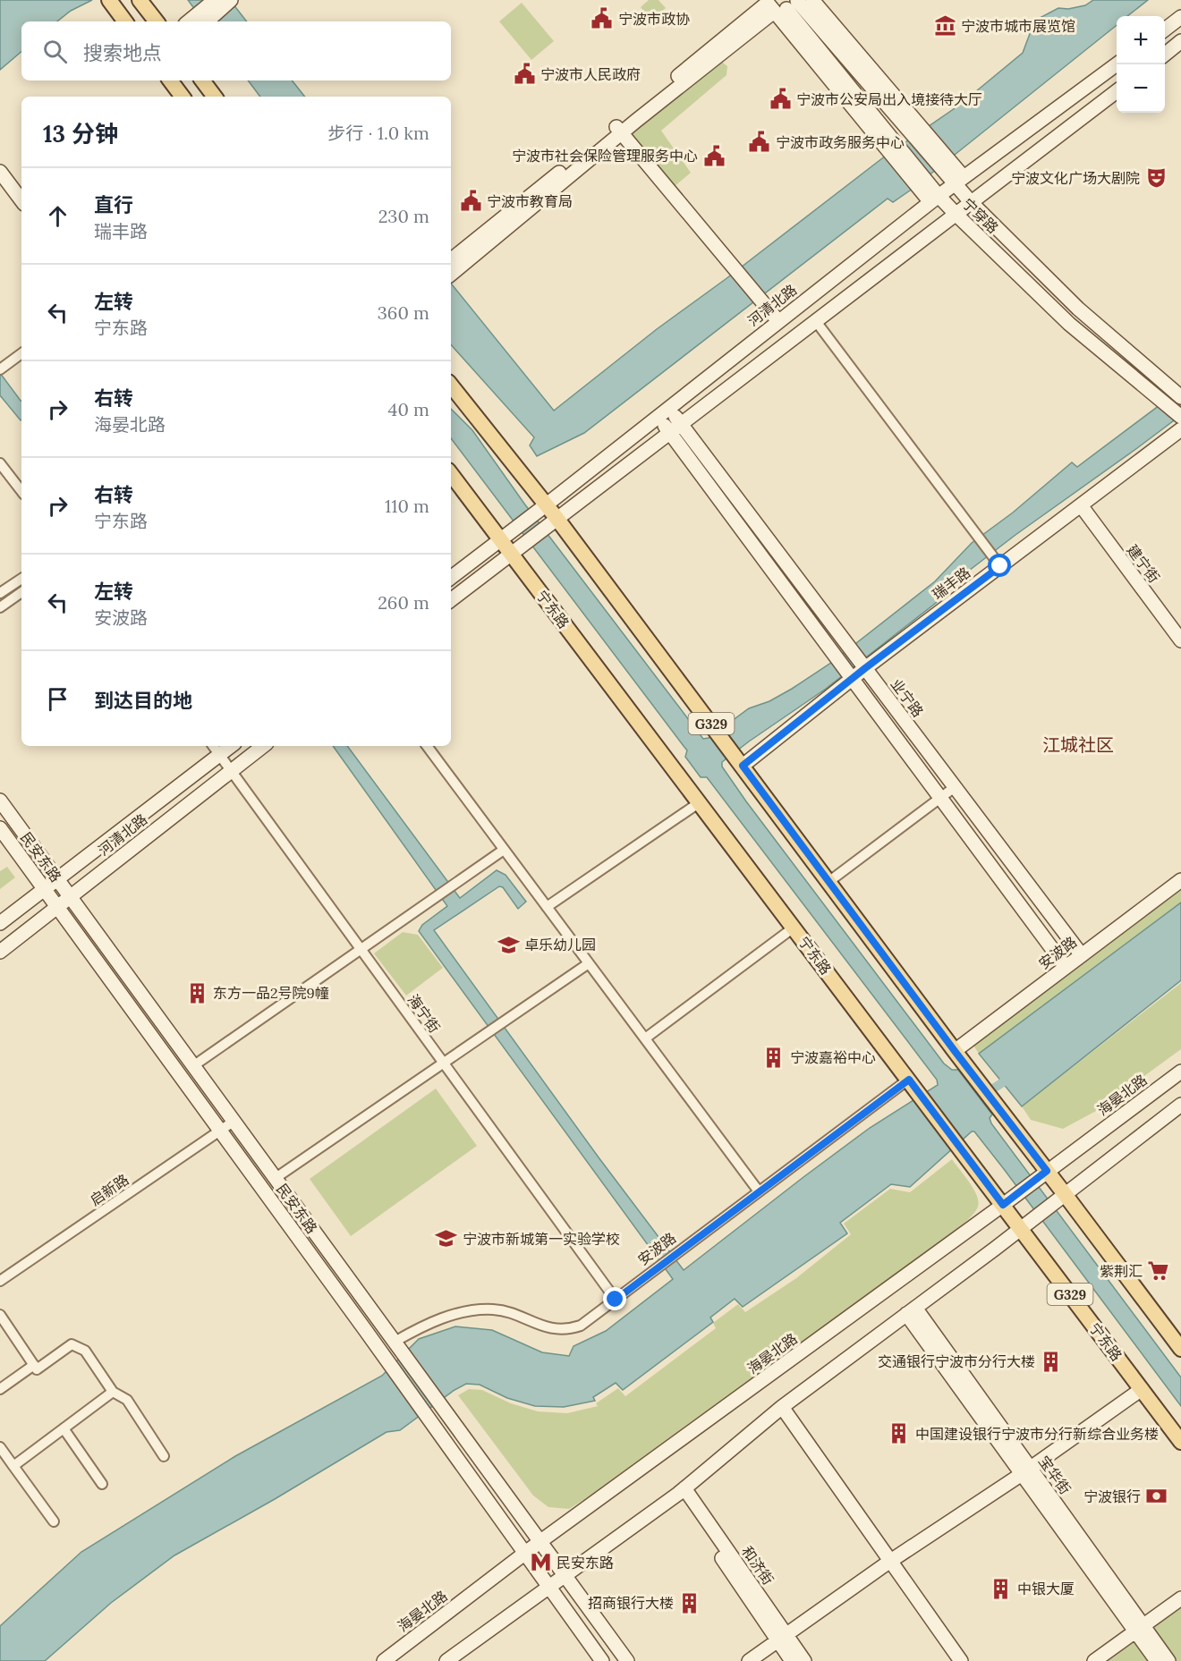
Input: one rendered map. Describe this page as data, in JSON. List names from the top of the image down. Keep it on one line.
{"streets":{"main road":["宁穿路","河清北路","建宁街","瑞丰路","宁东路","业宁路","G329","民安东路","安波路","海晏北路","宝华街","和济街"],"street":["海宁街","启新路"]},"crossings":[["宁穿路","河清北路"],["河清北路","宁东路"],["河清北路","业宁路"],["河清北路","G329"],["河清北路","民安东路"],["河清北路","海宁街"],["建宁街","瑞丰路"],["瑞丰路","业宁路"],["瑞丰路","G329"],["宁东路","安波路"],["宁东路","海晏北路"],["业宁路","安波路"],["G329","安波路"],["G329","海晏北路"],["民安东路","安波路"],["民安东路","海晏北路"],["民安东路","启新路"],["安波路","海宁街"]],"districts":["江城社区"],"places":{"public building":["宁波市政协","宁波市人民政府","宁波市公安局出入境接待大厅","宁波市政务服务中心","宁波市社会保险管理服务中心","宁波市教育局"],"museum":["宁波市城市展览馆"],"theatre":["宁波文化广场大剧院"],"school or university":["卓乐幼儿园","宁波市新城第一实验学校"],"building":["东方一品2号院9幢","宁波嘉裕中心","交通银行宁波市分行大楼","中国建设银行宁波市分行新综合业务楼","中银大厦","招商银行大楼"],"supermarket":["紫荆汇"],"bank":["宁波银行"],"metro station":["民安东路"]},"page":{"map_buttons":["+","−"],"search":"搜索地点","heading":["13 分钟","步行 · 1.0 km"],"list":[["直行","瑞丰路","230 m"],["左转","宁东路","360 m"],["右转","海晏北路","40 m"],["右转","宁东路","110 m"],["左转","安波路","260 m"],"到达目的地"]}}
